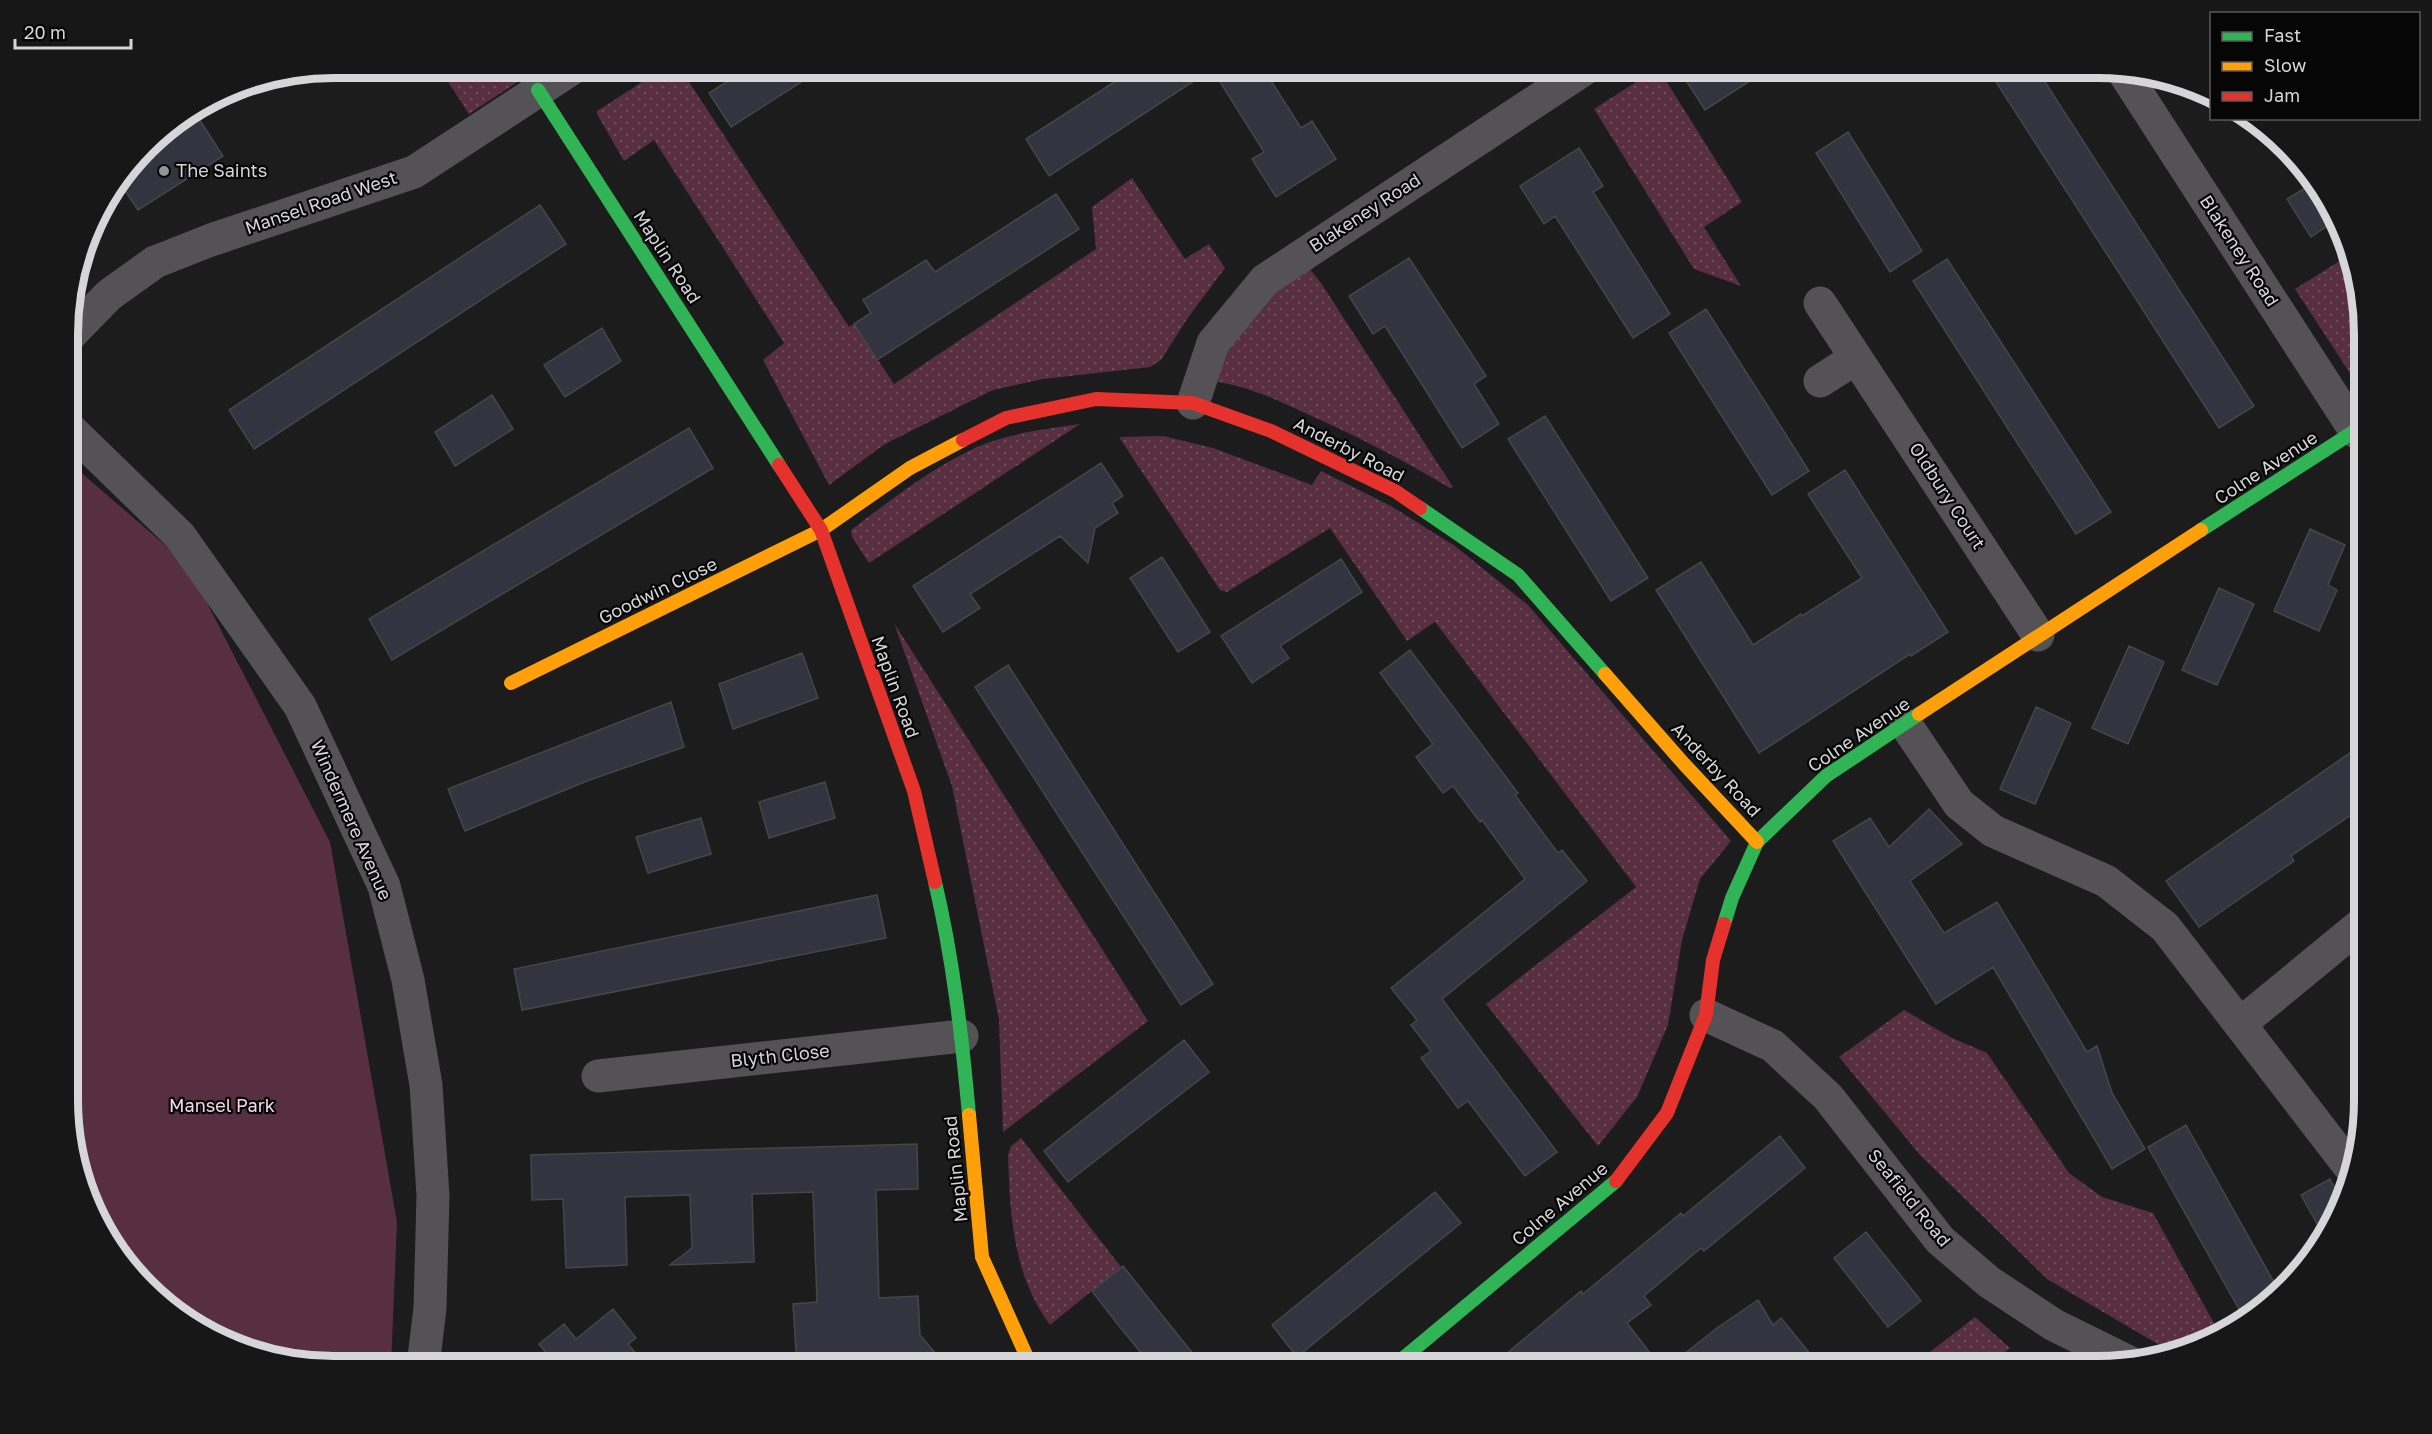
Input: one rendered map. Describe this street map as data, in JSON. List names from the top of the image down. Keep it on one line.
{"streets":{"street":["Mansel Road West","Blakeney Road","Maplin Road","Anderby Road","Colne Avenue","Oldbury Court","Goodwin Close","Windermere Avenue","Blyth Close","Seafield Road"]},"crossings":[["Mansel Road West","Maplin Road"],["Blakeney Road","Anderby Road"],["Maplin Road","Anderby Road"],["Maplin Road","Goodwin Close"],["Maplin Road","Blyth Close"],["Anderby Road","Colne Avenue"],["Anderby Road","Goodwin Close"],["Colne Avenue","Oldbury Court"],["Colne Avenue","Seafield Road"]],"parks":["Mansel Park"],"places":["The Saints"],"legend":["Fast","Slow","Jam"],"scale_bar":"20 m"}
